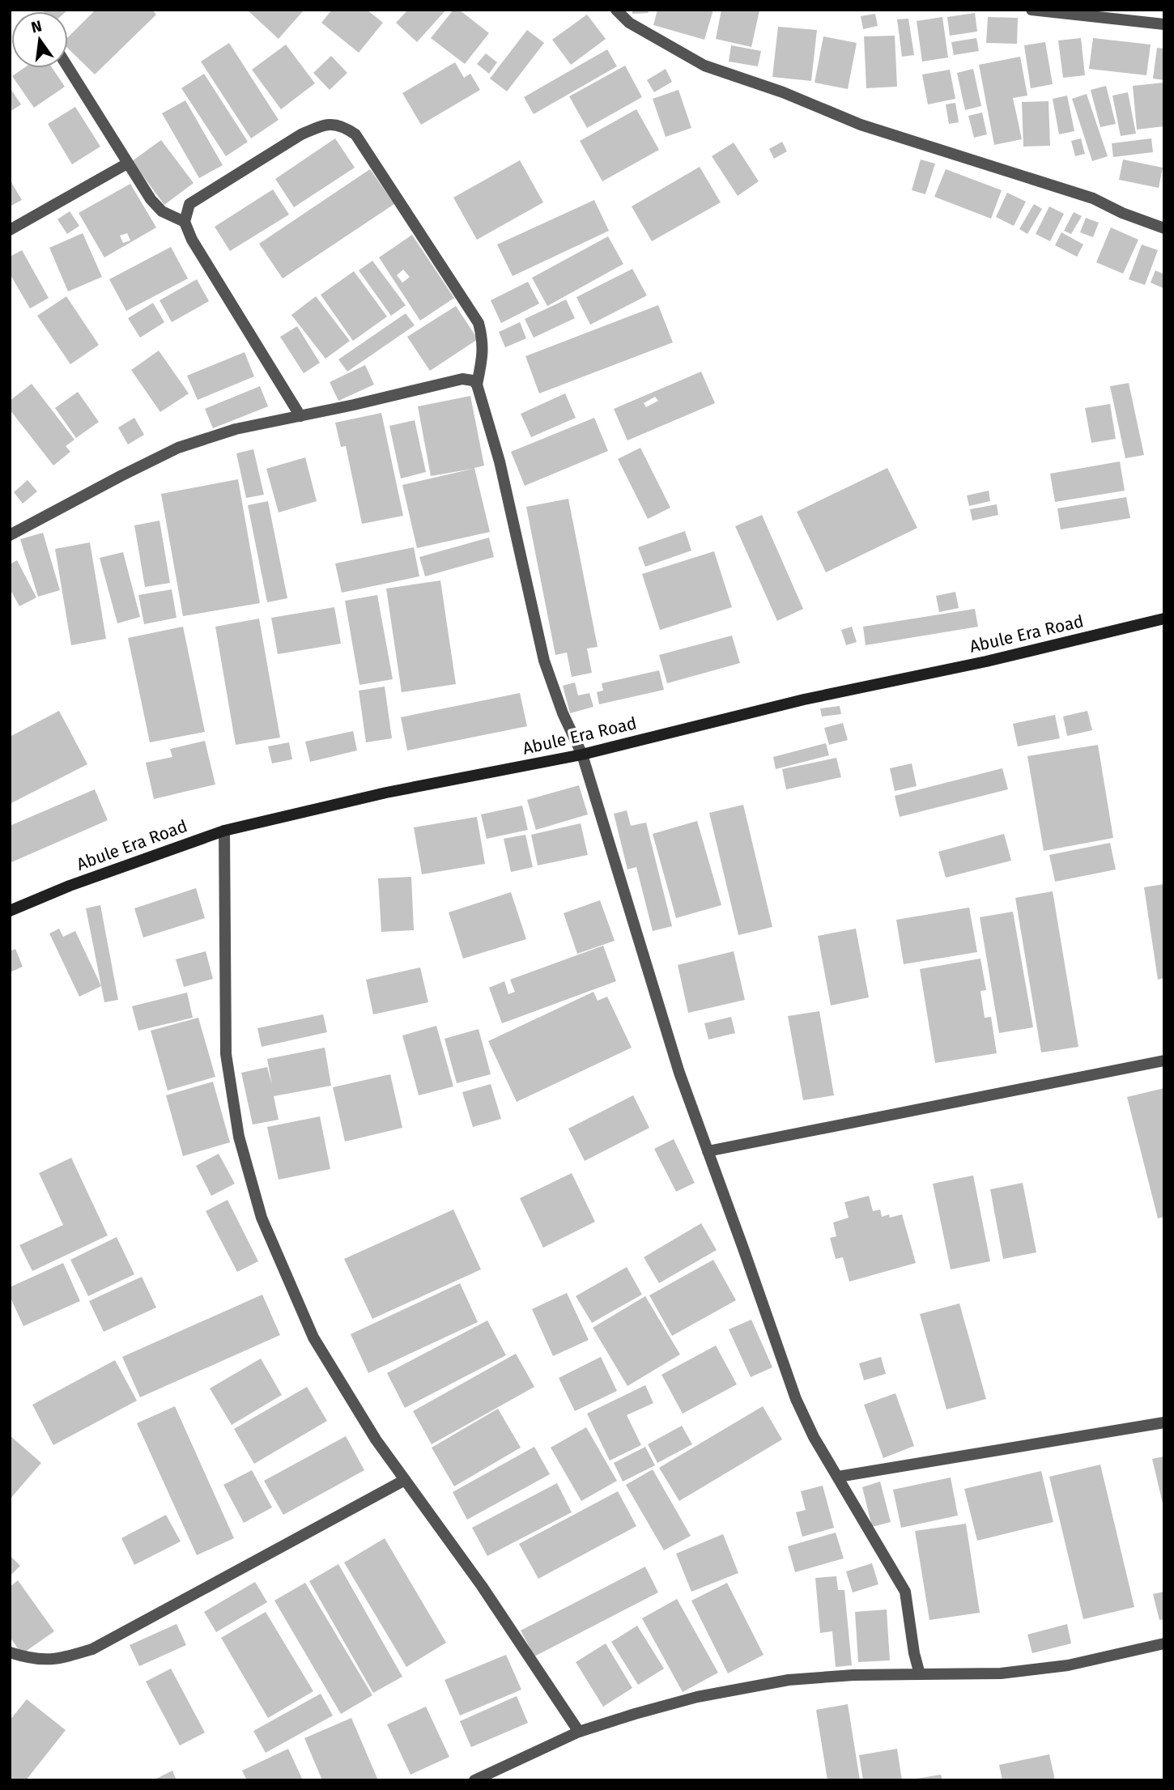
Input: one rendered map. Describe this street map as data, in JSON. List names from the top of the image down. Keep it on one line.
{"streets":{"street":["Abule Era Road"]},"north":"top"}
